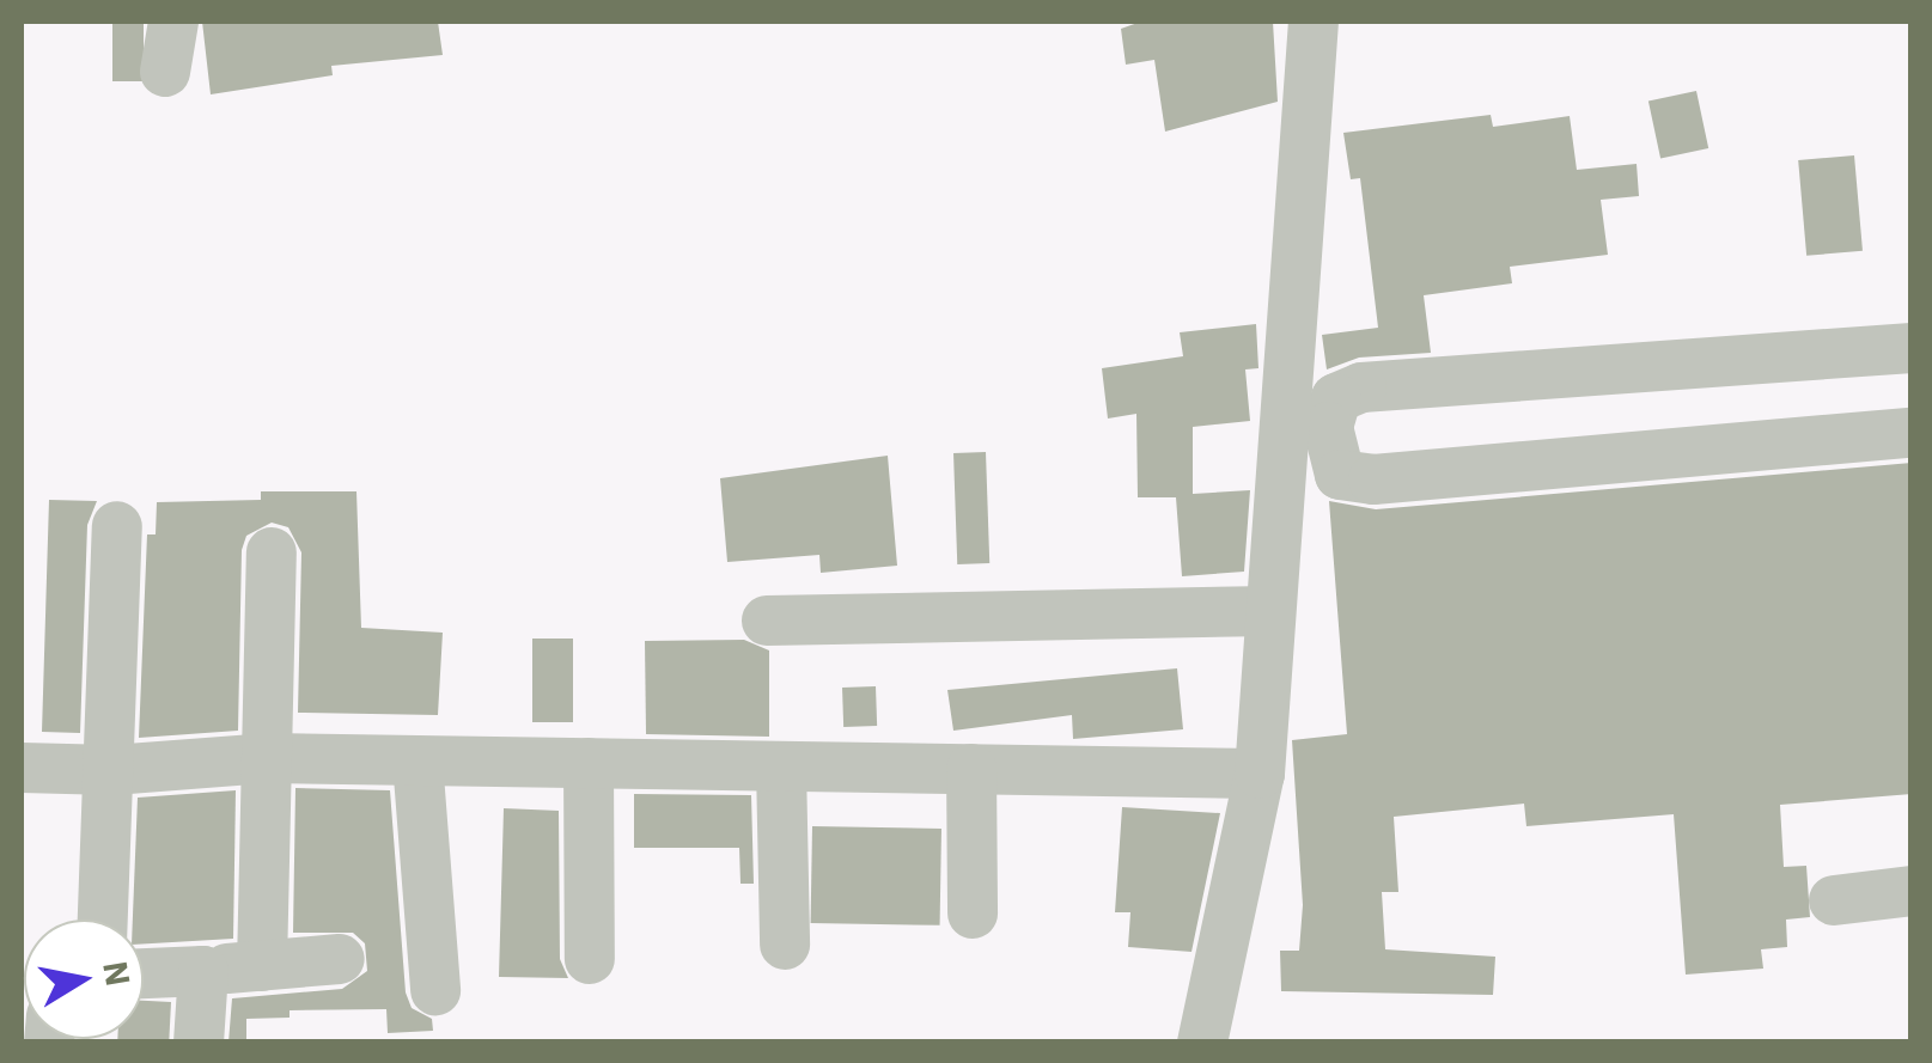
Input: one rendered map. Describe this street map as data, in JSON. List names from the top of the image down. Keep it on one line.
{"north":"right"}
